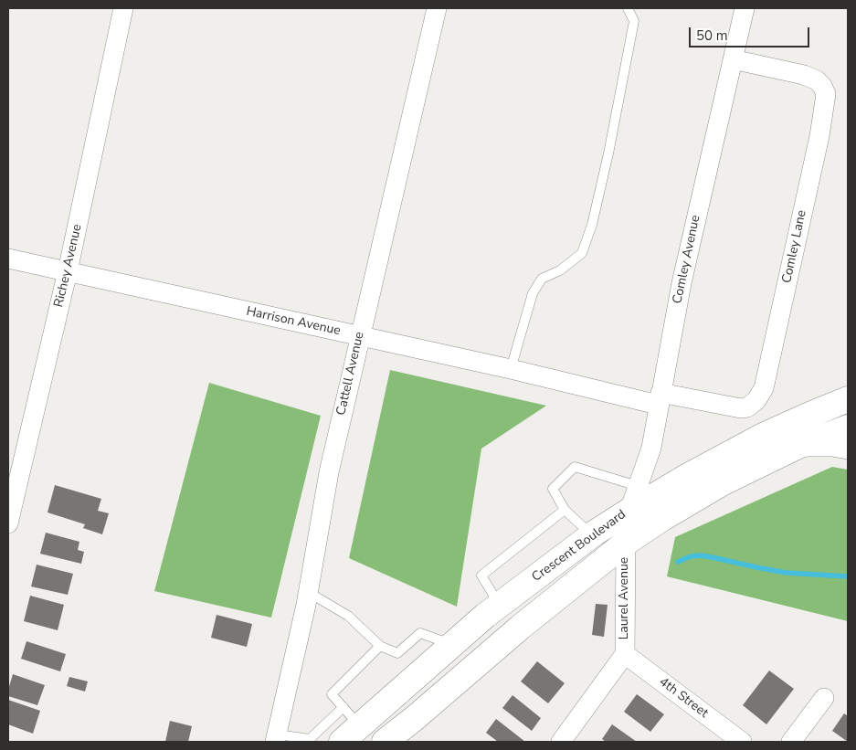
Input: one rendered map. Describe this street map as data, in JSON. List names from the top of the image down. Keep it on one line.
{"streets":{"highway":["Crescent Boulevard"],"street":["Comley Lane","Comley Avenue","Richey Avenue","Harrison Avenue","Cattell Avenue","Laurel Avenue","4th Street"]},"crossings":[["Comley Lane","Comley Avenue"],["Comley Lane","Harrison Avenue"],["Comley Avenue","Harrison Avenue"],["Comley Avenue","Crescent Boulevard"],["Richey Avenue","Harrison Avenue"],["Harrison Avenue","Cattell Avenue"],["Crescent Boulevard","Laurel Avenue"],["Laurel Avenue","4th Street"]],"scale_bar":"50 m"}
